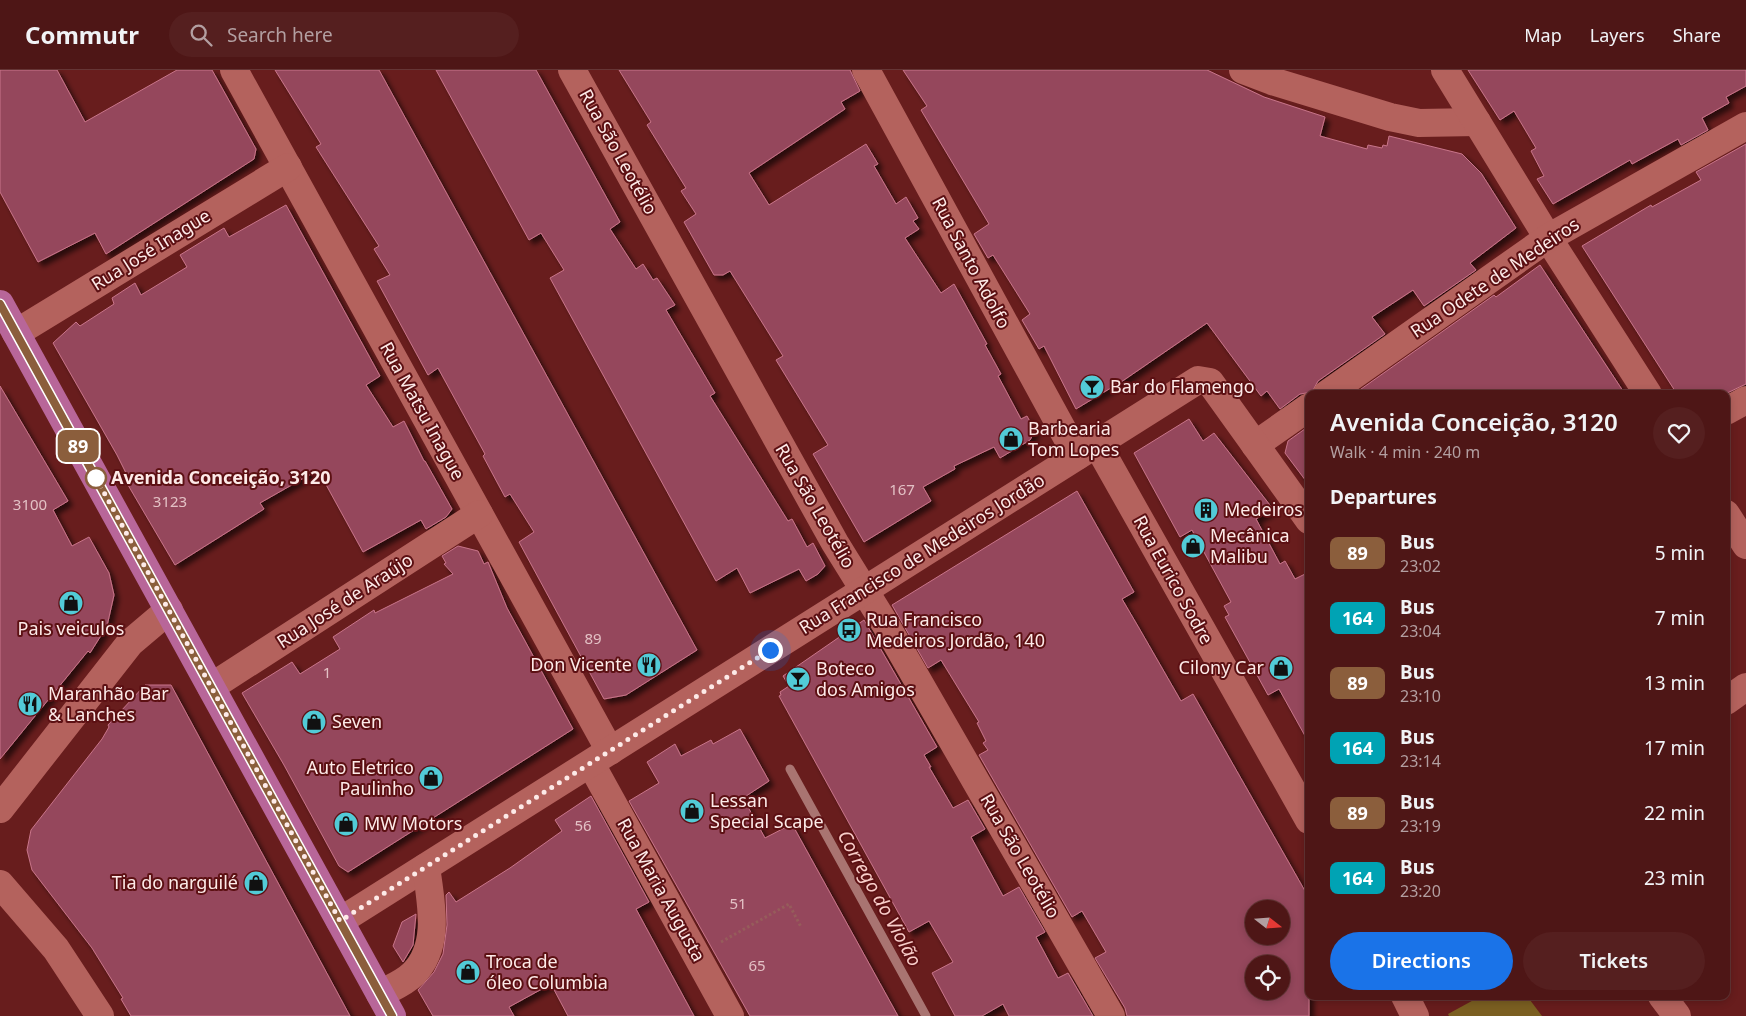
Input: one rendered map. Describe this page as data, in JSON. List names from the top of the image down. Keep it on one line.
{"streets":{"street":["Rua São Leotélio","Rua José Inague","Rua Santo Adolfo","Rua Odete de Medeiros","Rua Matsu Inague","Rua Francisco de Medeiros Jordão","Rua Eurico Sodre","Rua José de Araújo","Rua Maria Augusta"]},"crossings":[["Rua São Leotélio","Rua Francisco de Medeiros Jordão"],["Rua José Inague","Rua Matsu Inague"],["Rua Santo Adolfo","Rua Francisco de Medeiros Jordão"],["Rua Santo Adolfo","Rua Eurico Sodre"],["Rua Matsu Inague","Rua Francisco de Medeiros Jordão"],["Rua Matsu Inague","Rua José de Araújo"],["Rua Matsu Inague","Rua Maria Augusta"],["Rua Francisco de Medeiros Jordão","Rua Eurico Sodre"],["Rua Francisco de Medeiros Jordão","Rua Maria Augusta"]],"water":["Corrego do Violão"],"places":{"bar":["Bar do Flamengo","Boteco dos Amigos"],"shop":["Barbearia Tom Lopes","Mecânica Malibu","Pais veiculos","Cilony Car","Seven","Auto Eletrico Paulinho","Lessan Special Scape","MW Motors","Tia do narguilé","Troca de óleo Columbia"],"other":["Avenida Conceição, 3120"],"building":["Medeiros"],"bus stop":["Rua Francisco Medeiros Jordão, 140"],"restaurant":["Don Vicente","Maranhão Bar & Lanches"]},"lines":["bus line 89"],"house_numbers":["167","3123","3100","89","1","56","51","65"],"north":"right","page":{"header":"Commutr","search":"Search here","nav":["Map","Layers","Share"],"on_map":"89","heading":[["Avenida Conceição, 3120","Walk · 4 min · 240 m"],"Departures"],"list":[{"mark":"89","name":"Bus","note":"23:02","value":"5 min"},{"mark":"164","name":"Bus","note":"23:04","value":"7 min"},{"mark":"89","name":"Bus","note":"23:10","value":"13 min"},{"mark":"164","name":"Bus","note":"23:14","value":"17 min"},{"mark":"89","name":"Bus","note":"23:19","value":"22 min"},{"mark":"164","name":"Bus","note":"23:20","value":"23 min"}],"buttons":["Directions","Tickets"]}}
